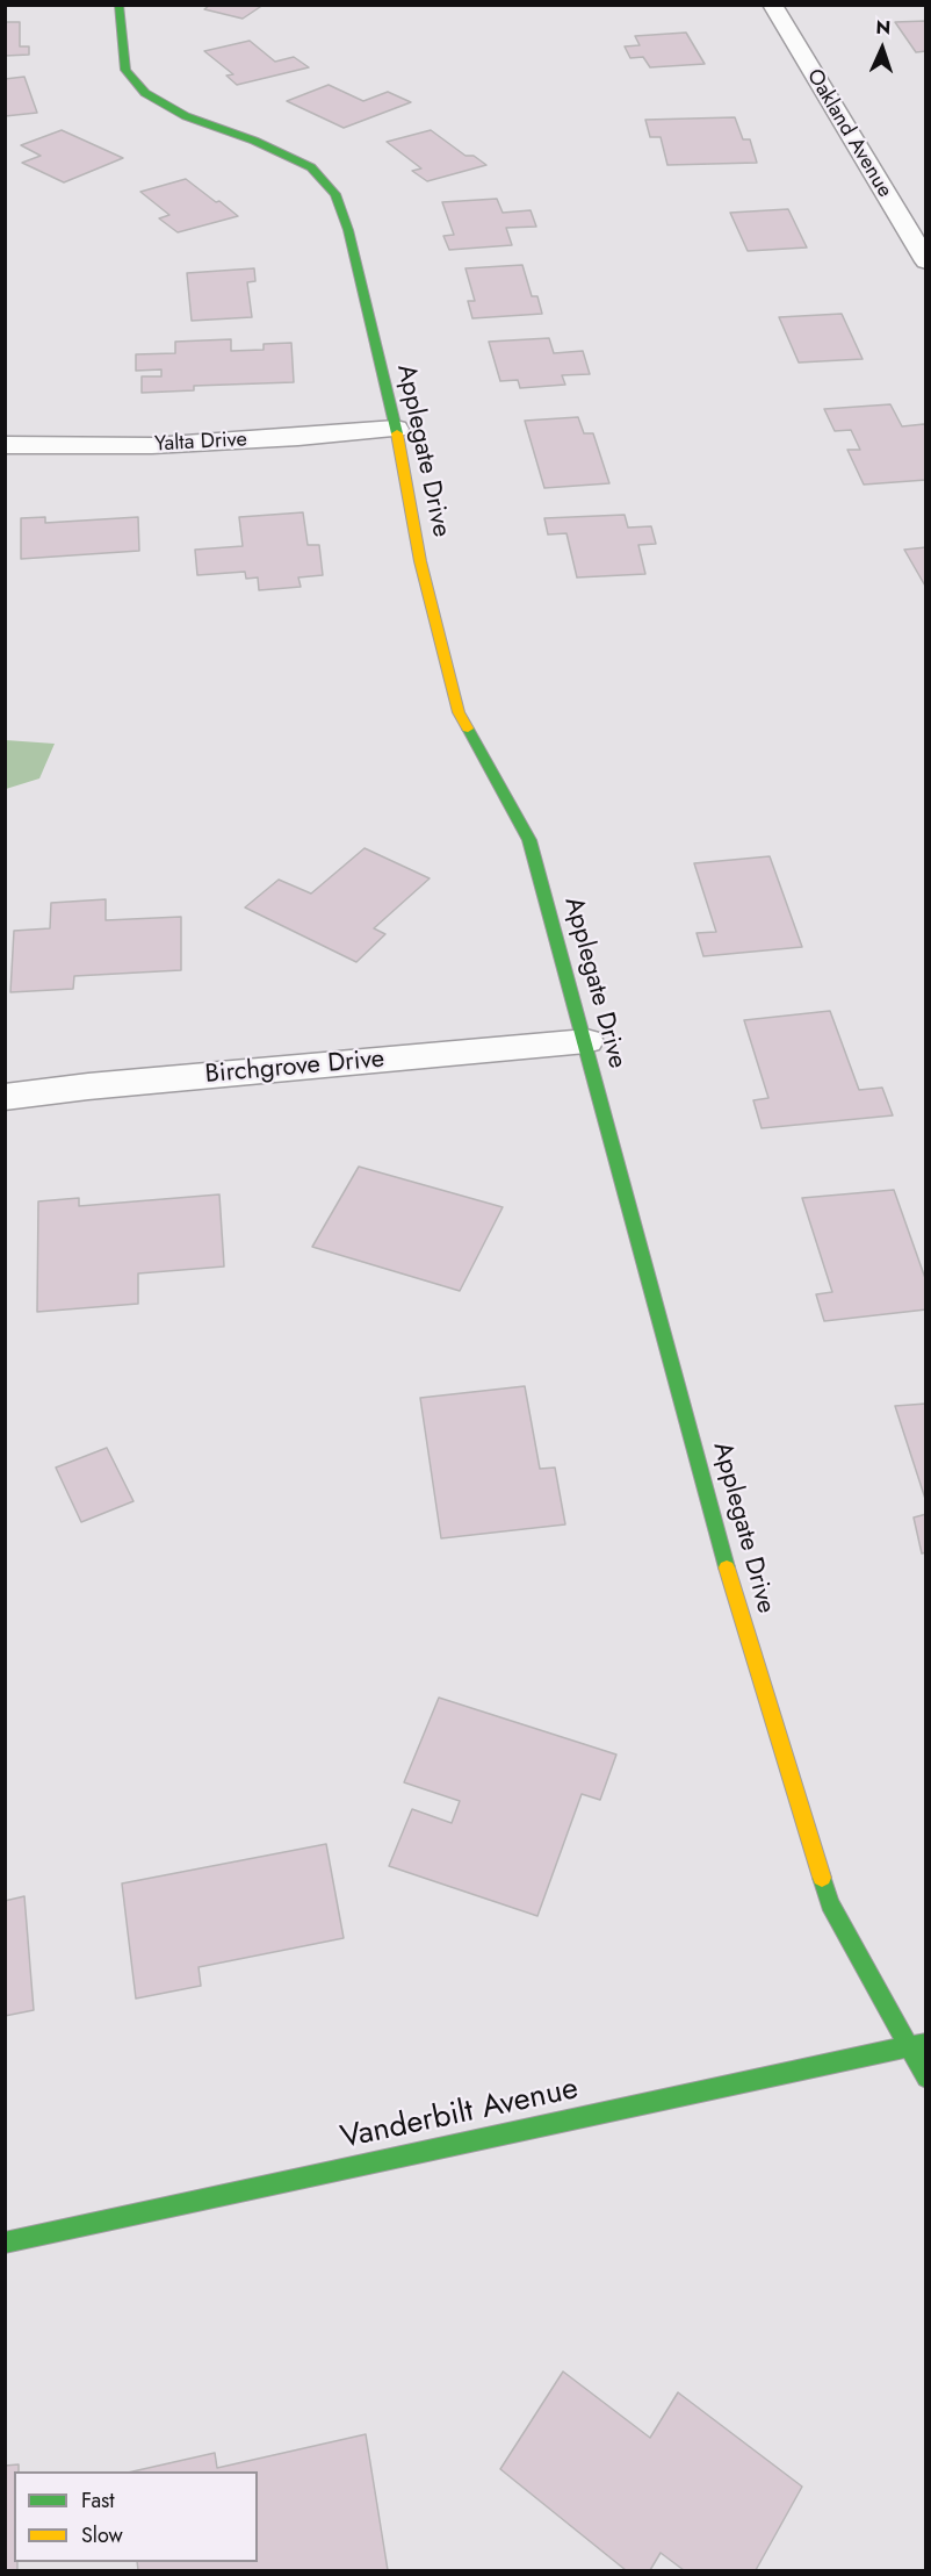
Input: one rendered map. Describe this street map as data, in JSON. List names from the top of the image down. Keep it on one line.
{"streets":{"street":["Oakland Avenue","Yalta Drive","Applegate Drive","Birchgrove Drive","Vanderbilt Avenue"]},"crossings":[["Yalta Drive","Applegate Drive"],["Applegate Drive","Birchgrove Drive"],["Applegate Drive","Vanderbilt Avenue"]],"legend":["Fast","Slow"],"north":"top"}
